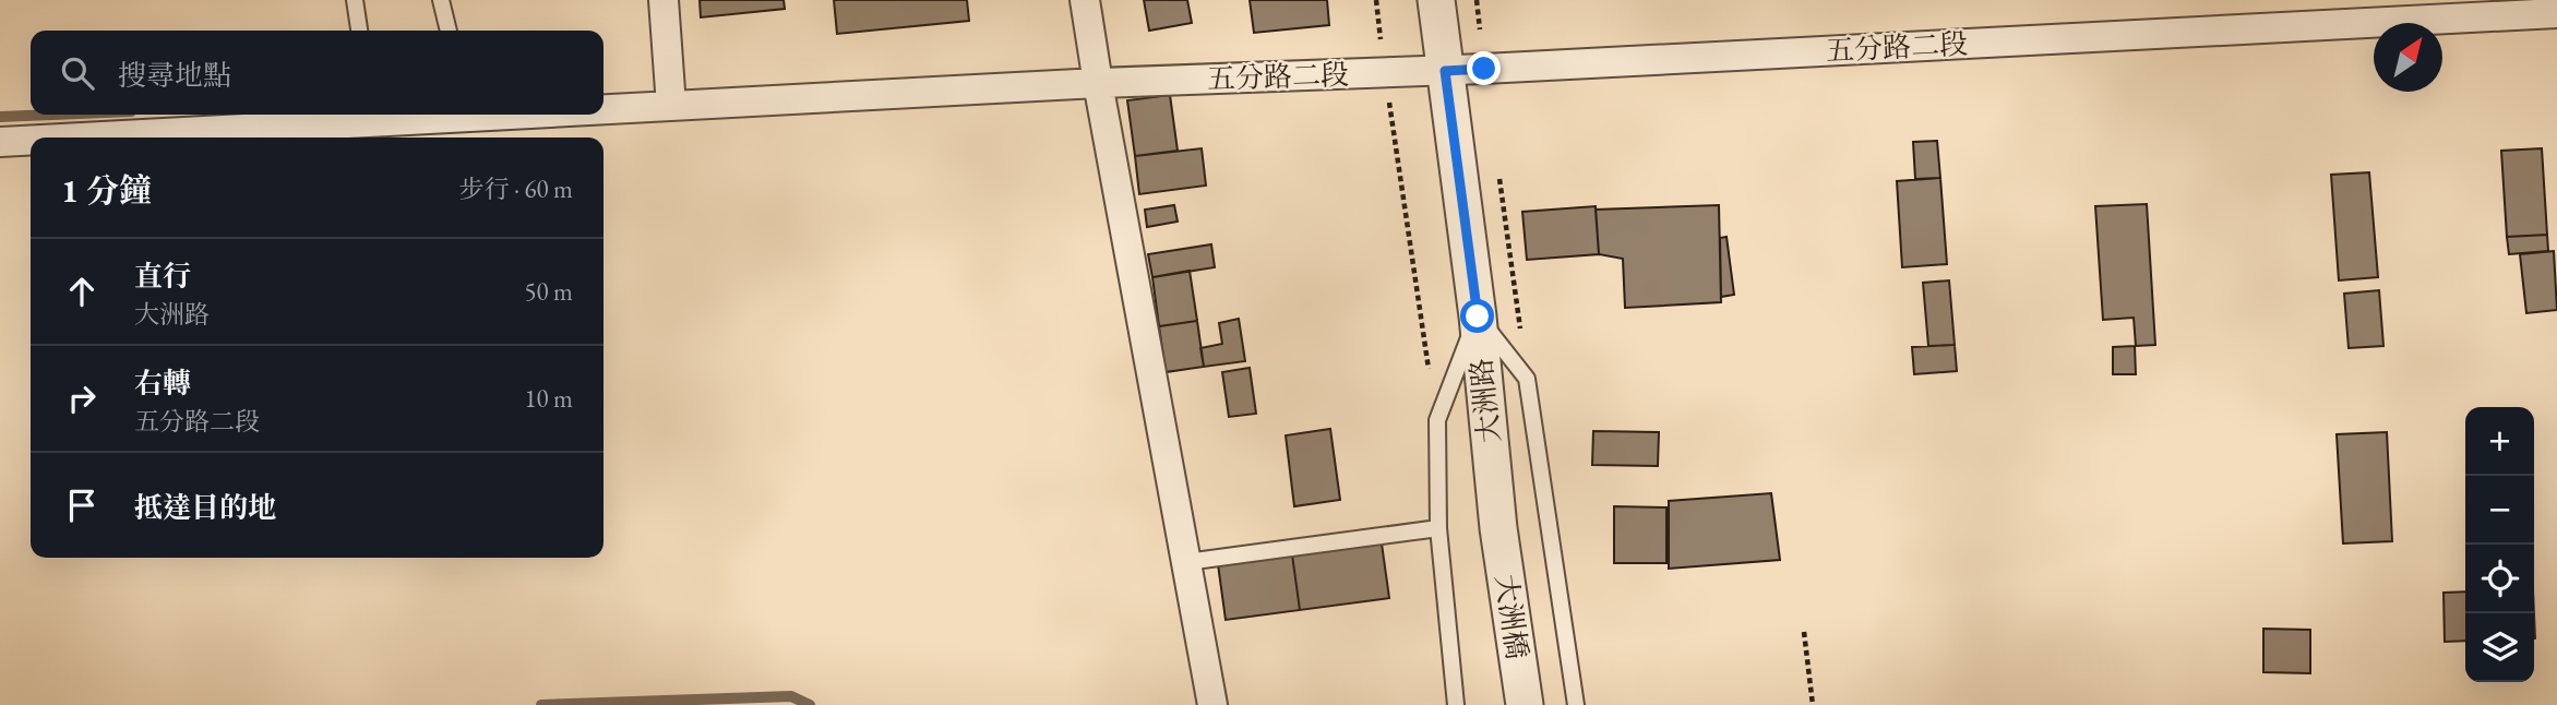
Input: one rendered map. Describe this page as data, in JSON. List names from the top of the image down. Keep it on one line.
{"streets":{"street":["五分路二段","大洲路","大洲橋"]},"crossings":[["五分路二段","大洲路"],["大洲路","大洲橋"]],"north":"top right","page":{"search":"搜尋地點","heading":["1 分鐘","步行 · 60 m"],"list":[["直行","大洲路","50 m"],["右轉","五分路二段","10 m"],"抵達目的地"],"map_buttons":["+","−"]}}
